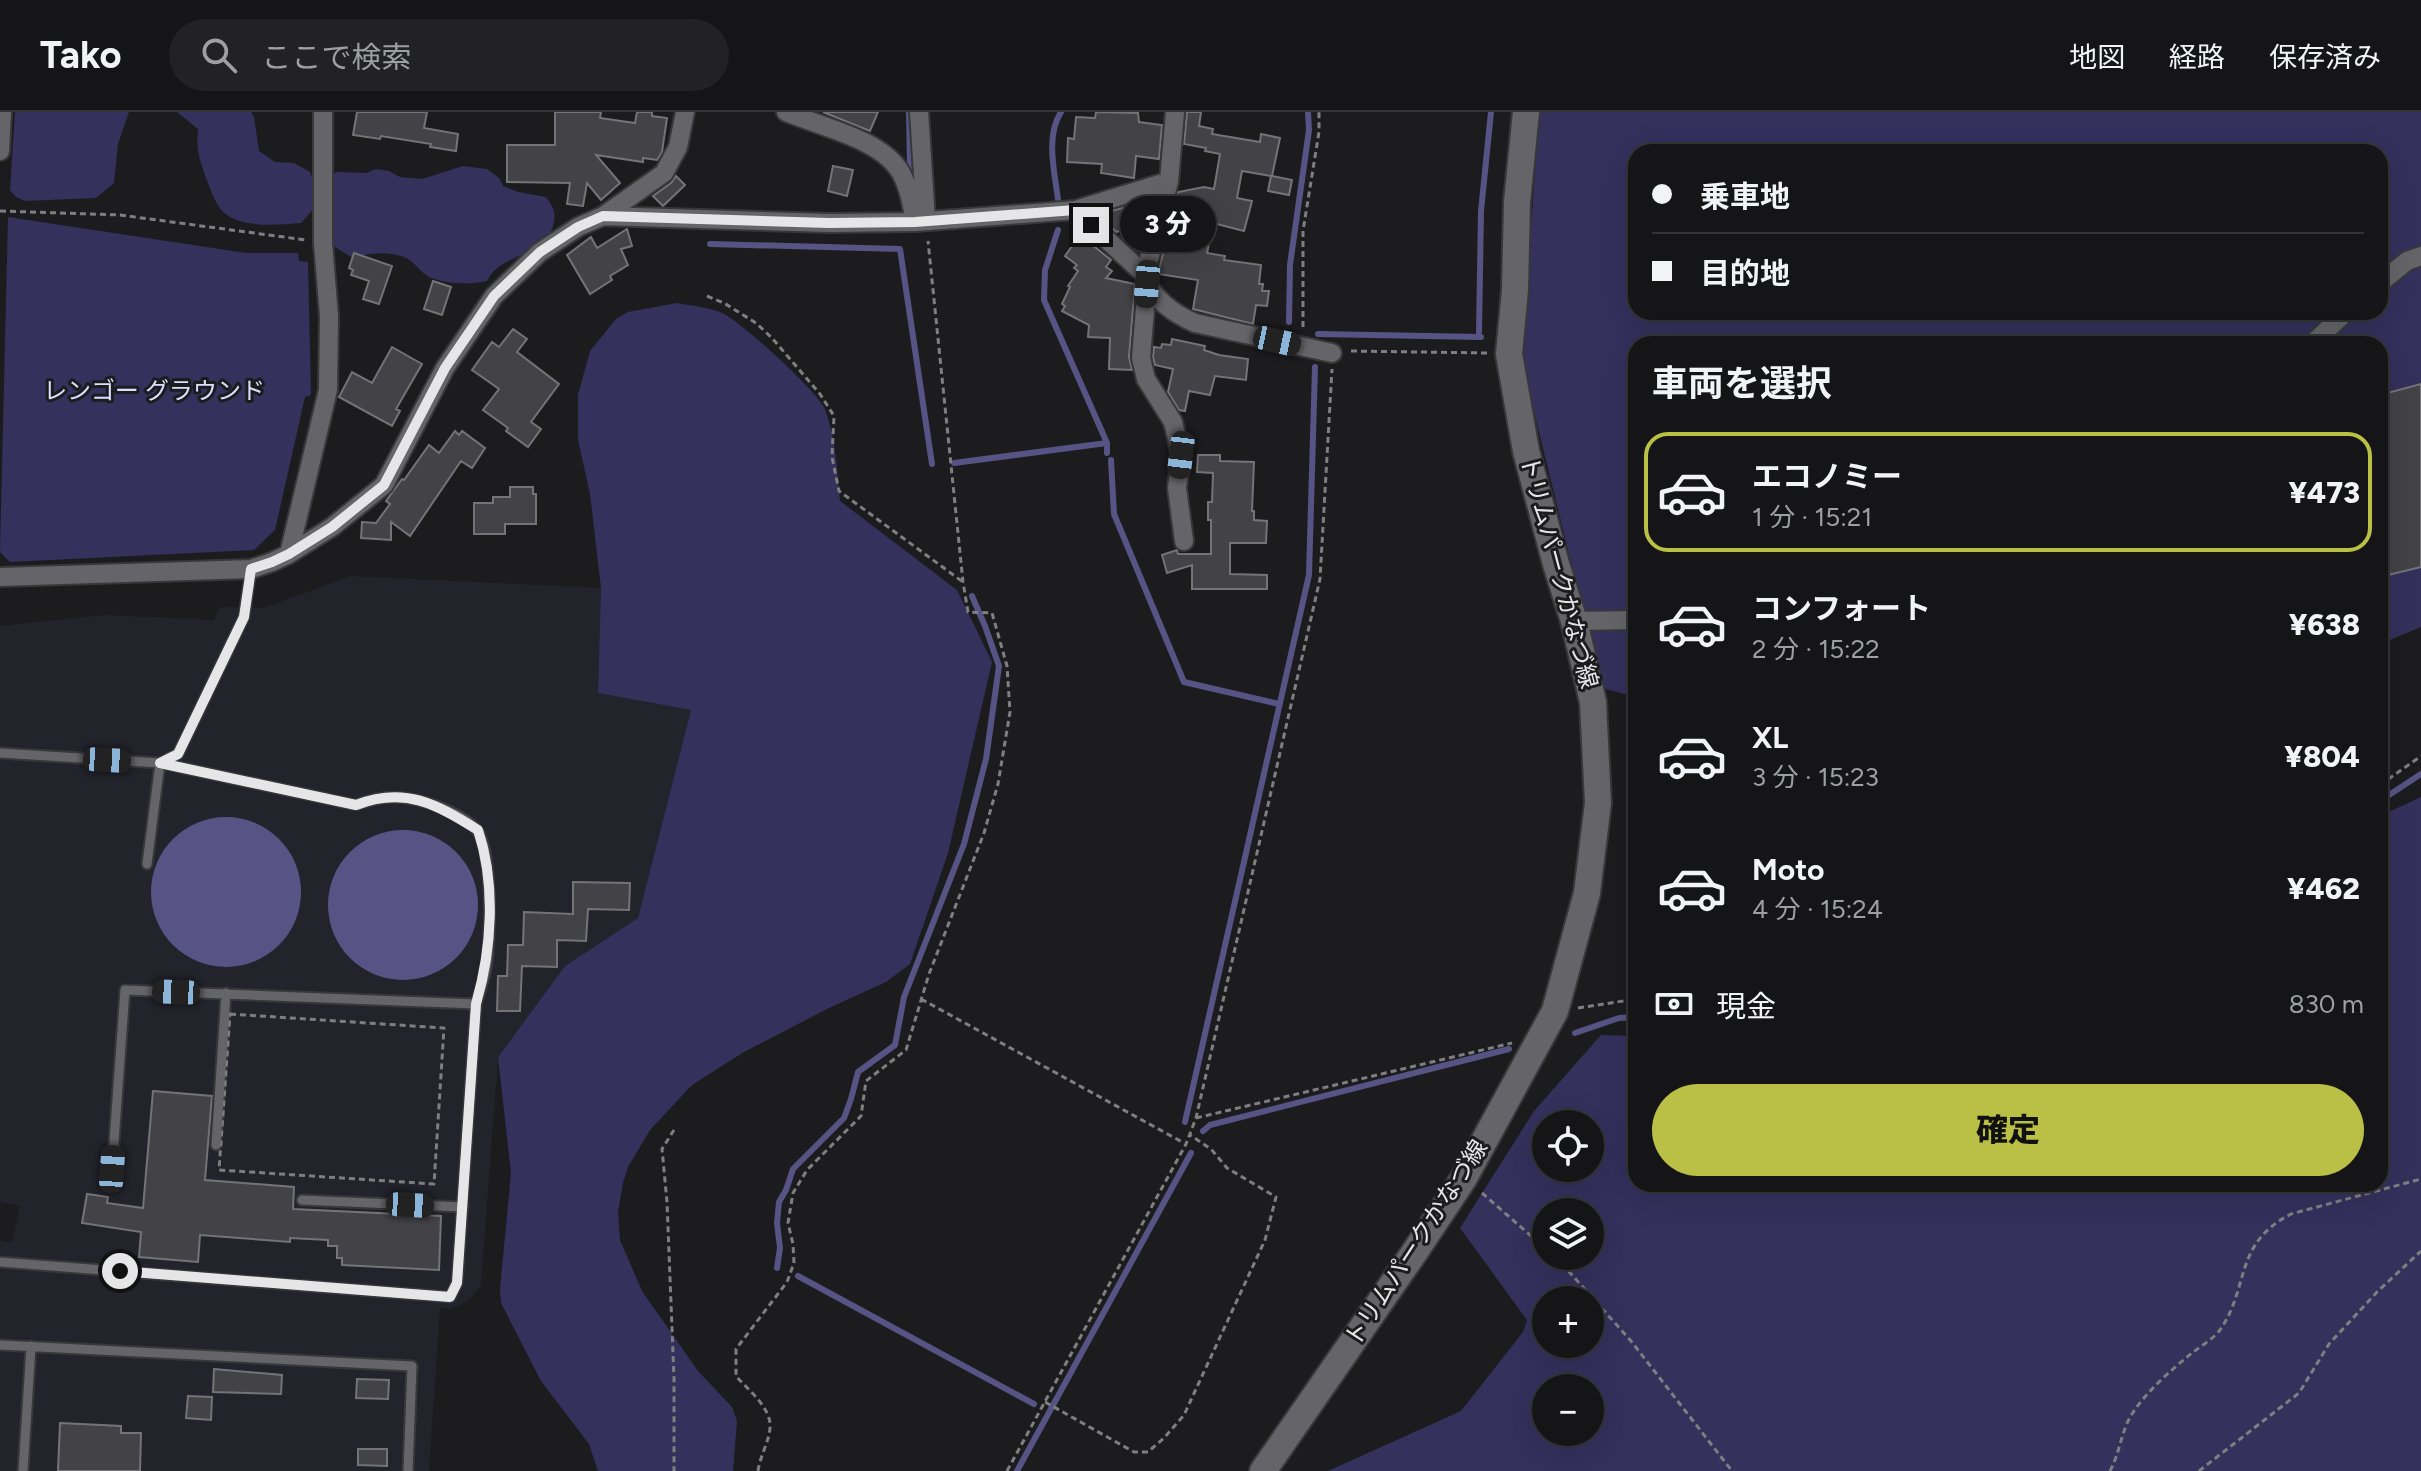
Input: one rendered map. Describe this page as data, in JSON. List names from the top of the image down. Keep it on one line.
{"streets":{"main road":["トリムパークかなづ線"]},"parks":["レンゴー グラウンド"],"page":{"header":"Tako","search":"ここで検索","nav":["地図","経路","保存済み"],"banner":["乗車地","目的地"],"bubble":"3 分","heading":"車両を選択","list":[{"name":"エコノミー","note":"1 分 · 15:21","value":"¥473"},{"name":"コンフォート","note":"2 分 · 15:22","value":"¥638"},{"name":"XL","note":"3 分 · 15:23","value":"¥804"},{"name":"Moto","note":"4 分 · 15:24","value":"¥462"}],"pay":["現金","830 m"],"buttons":"確定","map_buttons":["+","−"]}}
